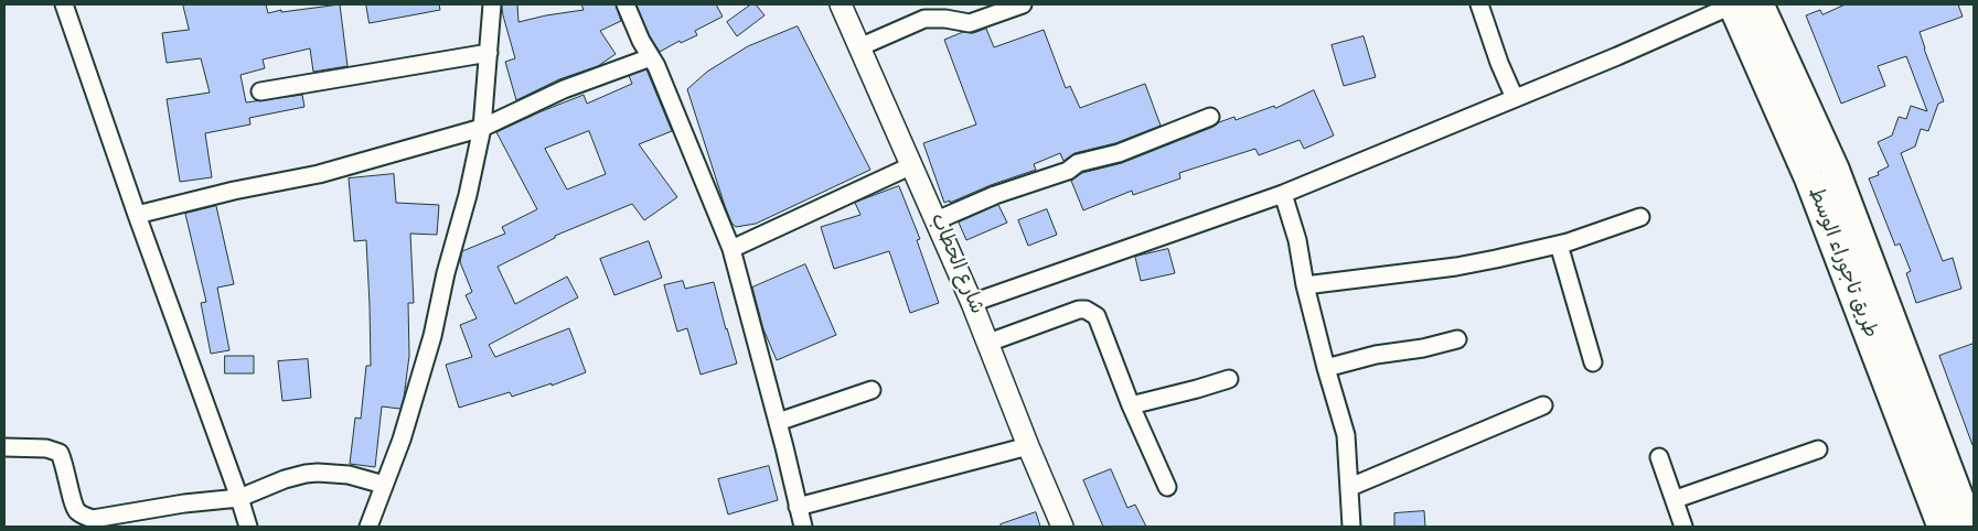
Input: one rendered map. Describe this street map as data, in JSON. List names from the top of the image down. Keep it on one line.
{"streets":{"main road":["طريق تاجوراء الوسط"],"street":["شارع الحطاب"]}}
